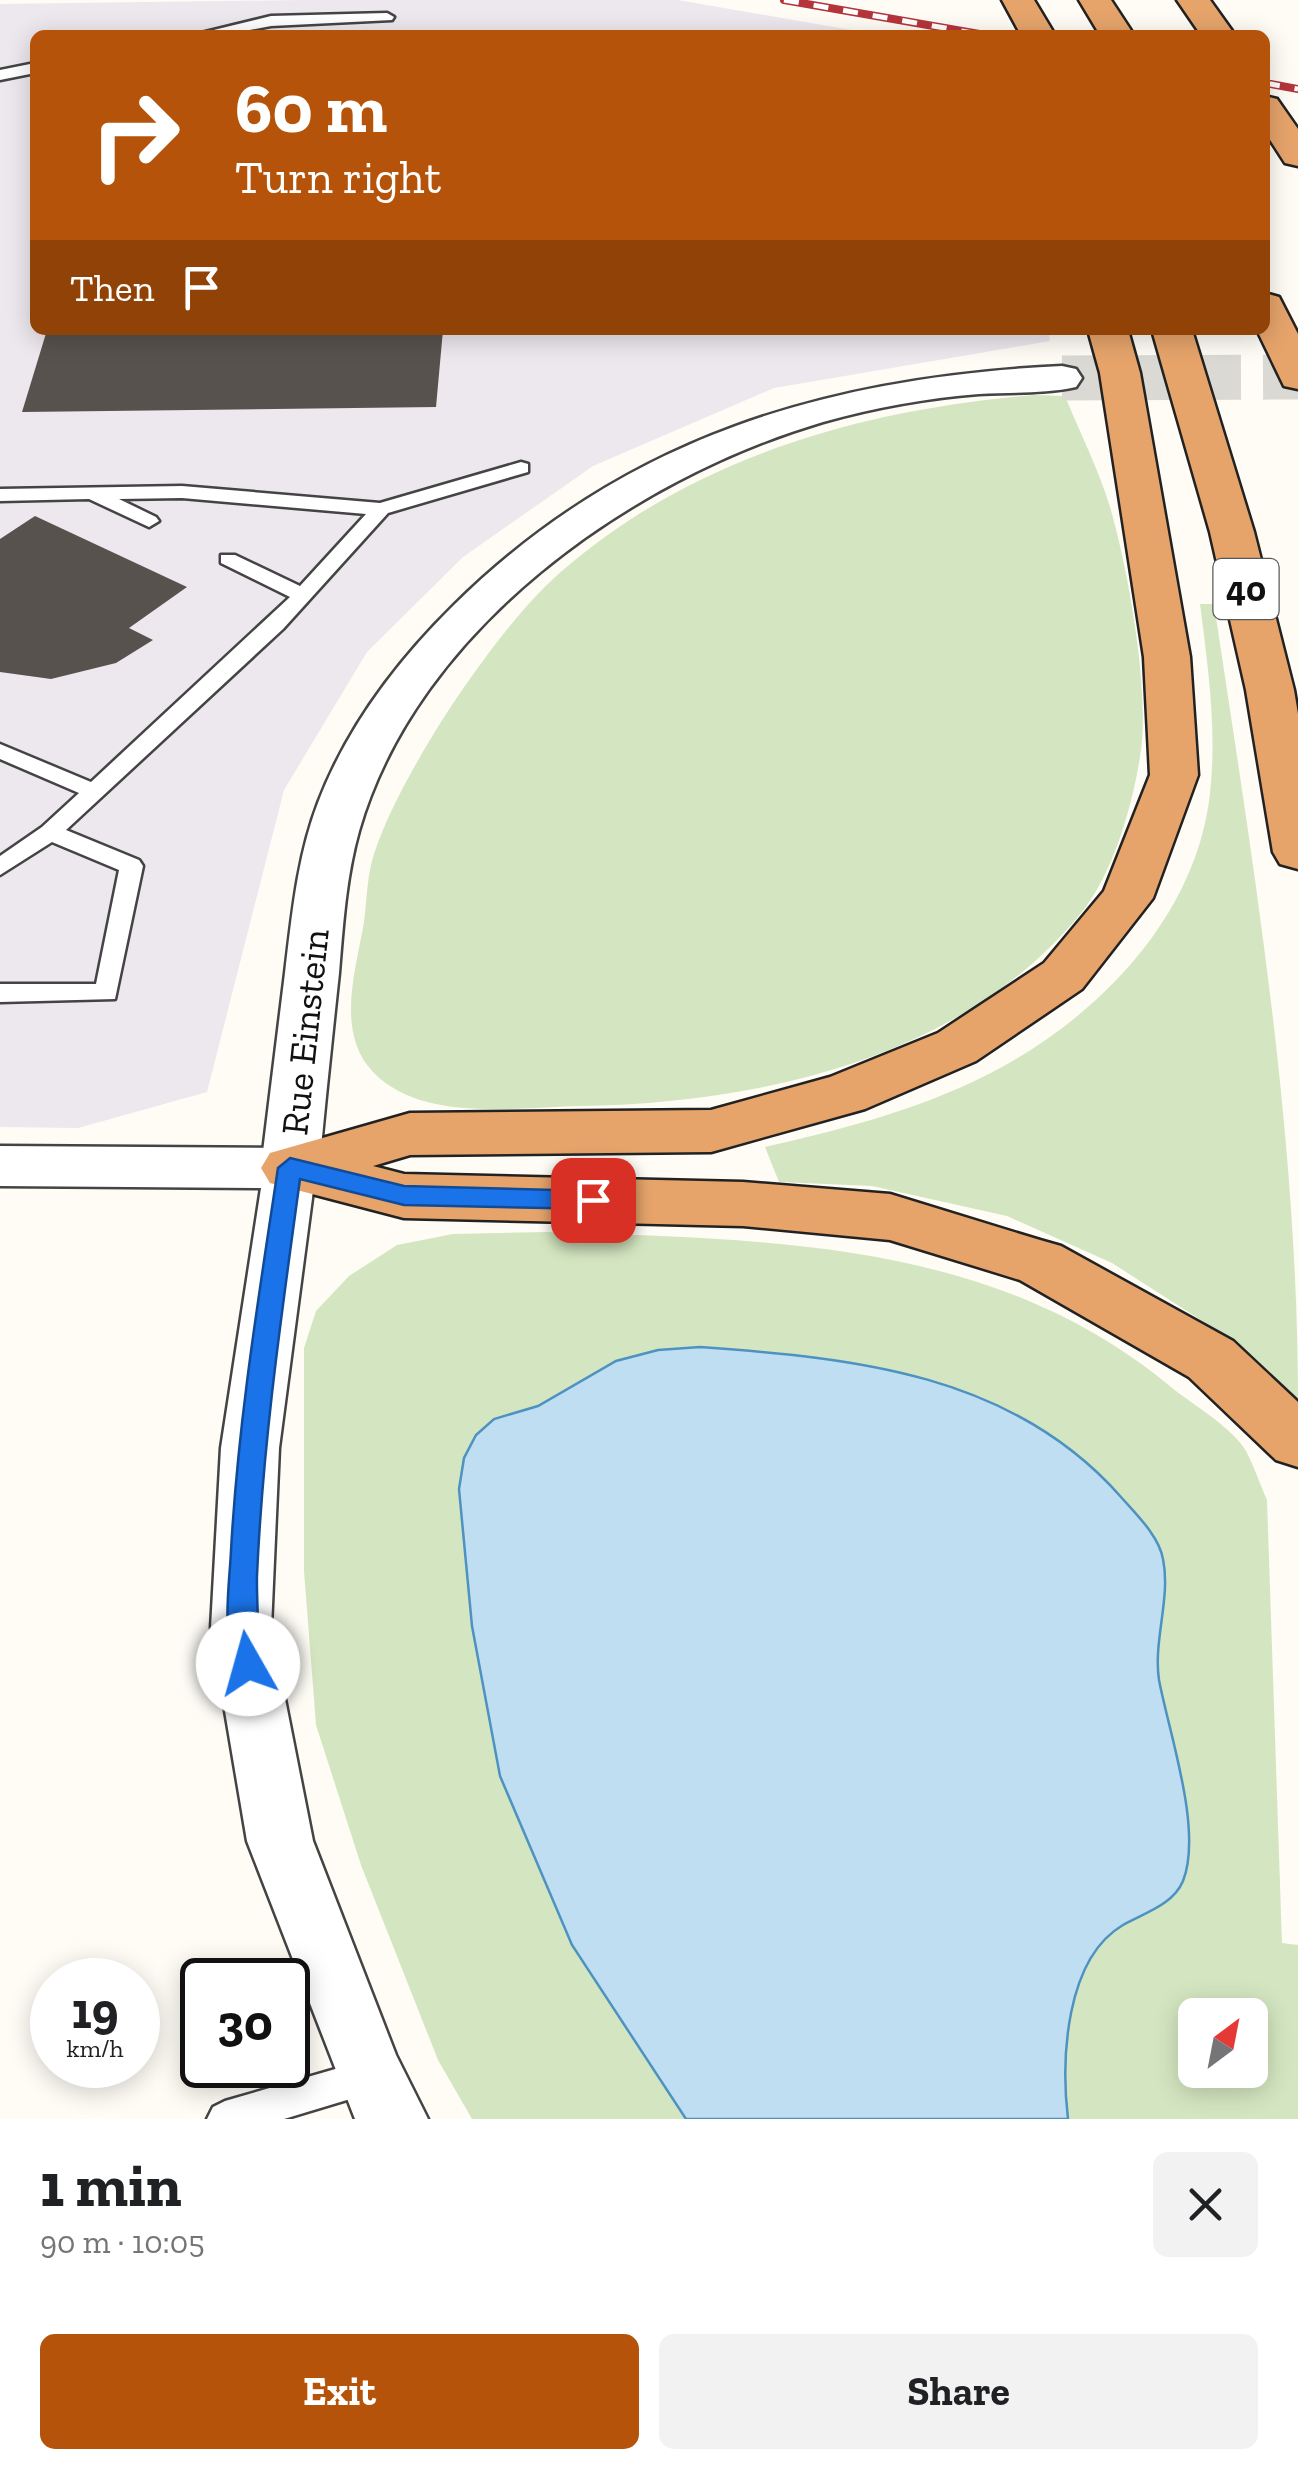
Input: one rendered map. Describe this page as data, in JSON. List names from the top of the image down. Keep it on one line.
{"streets":{"highway":["40"],"street":["Rue Einstein"]},"north":"top right","page":{"turn":["60 m","Turn right"],"then":"Then","speed":"19 km/h","limit":"30","heading":["1 min","90 m · 10:05"],"buttons":["Exit","Share"]}}
